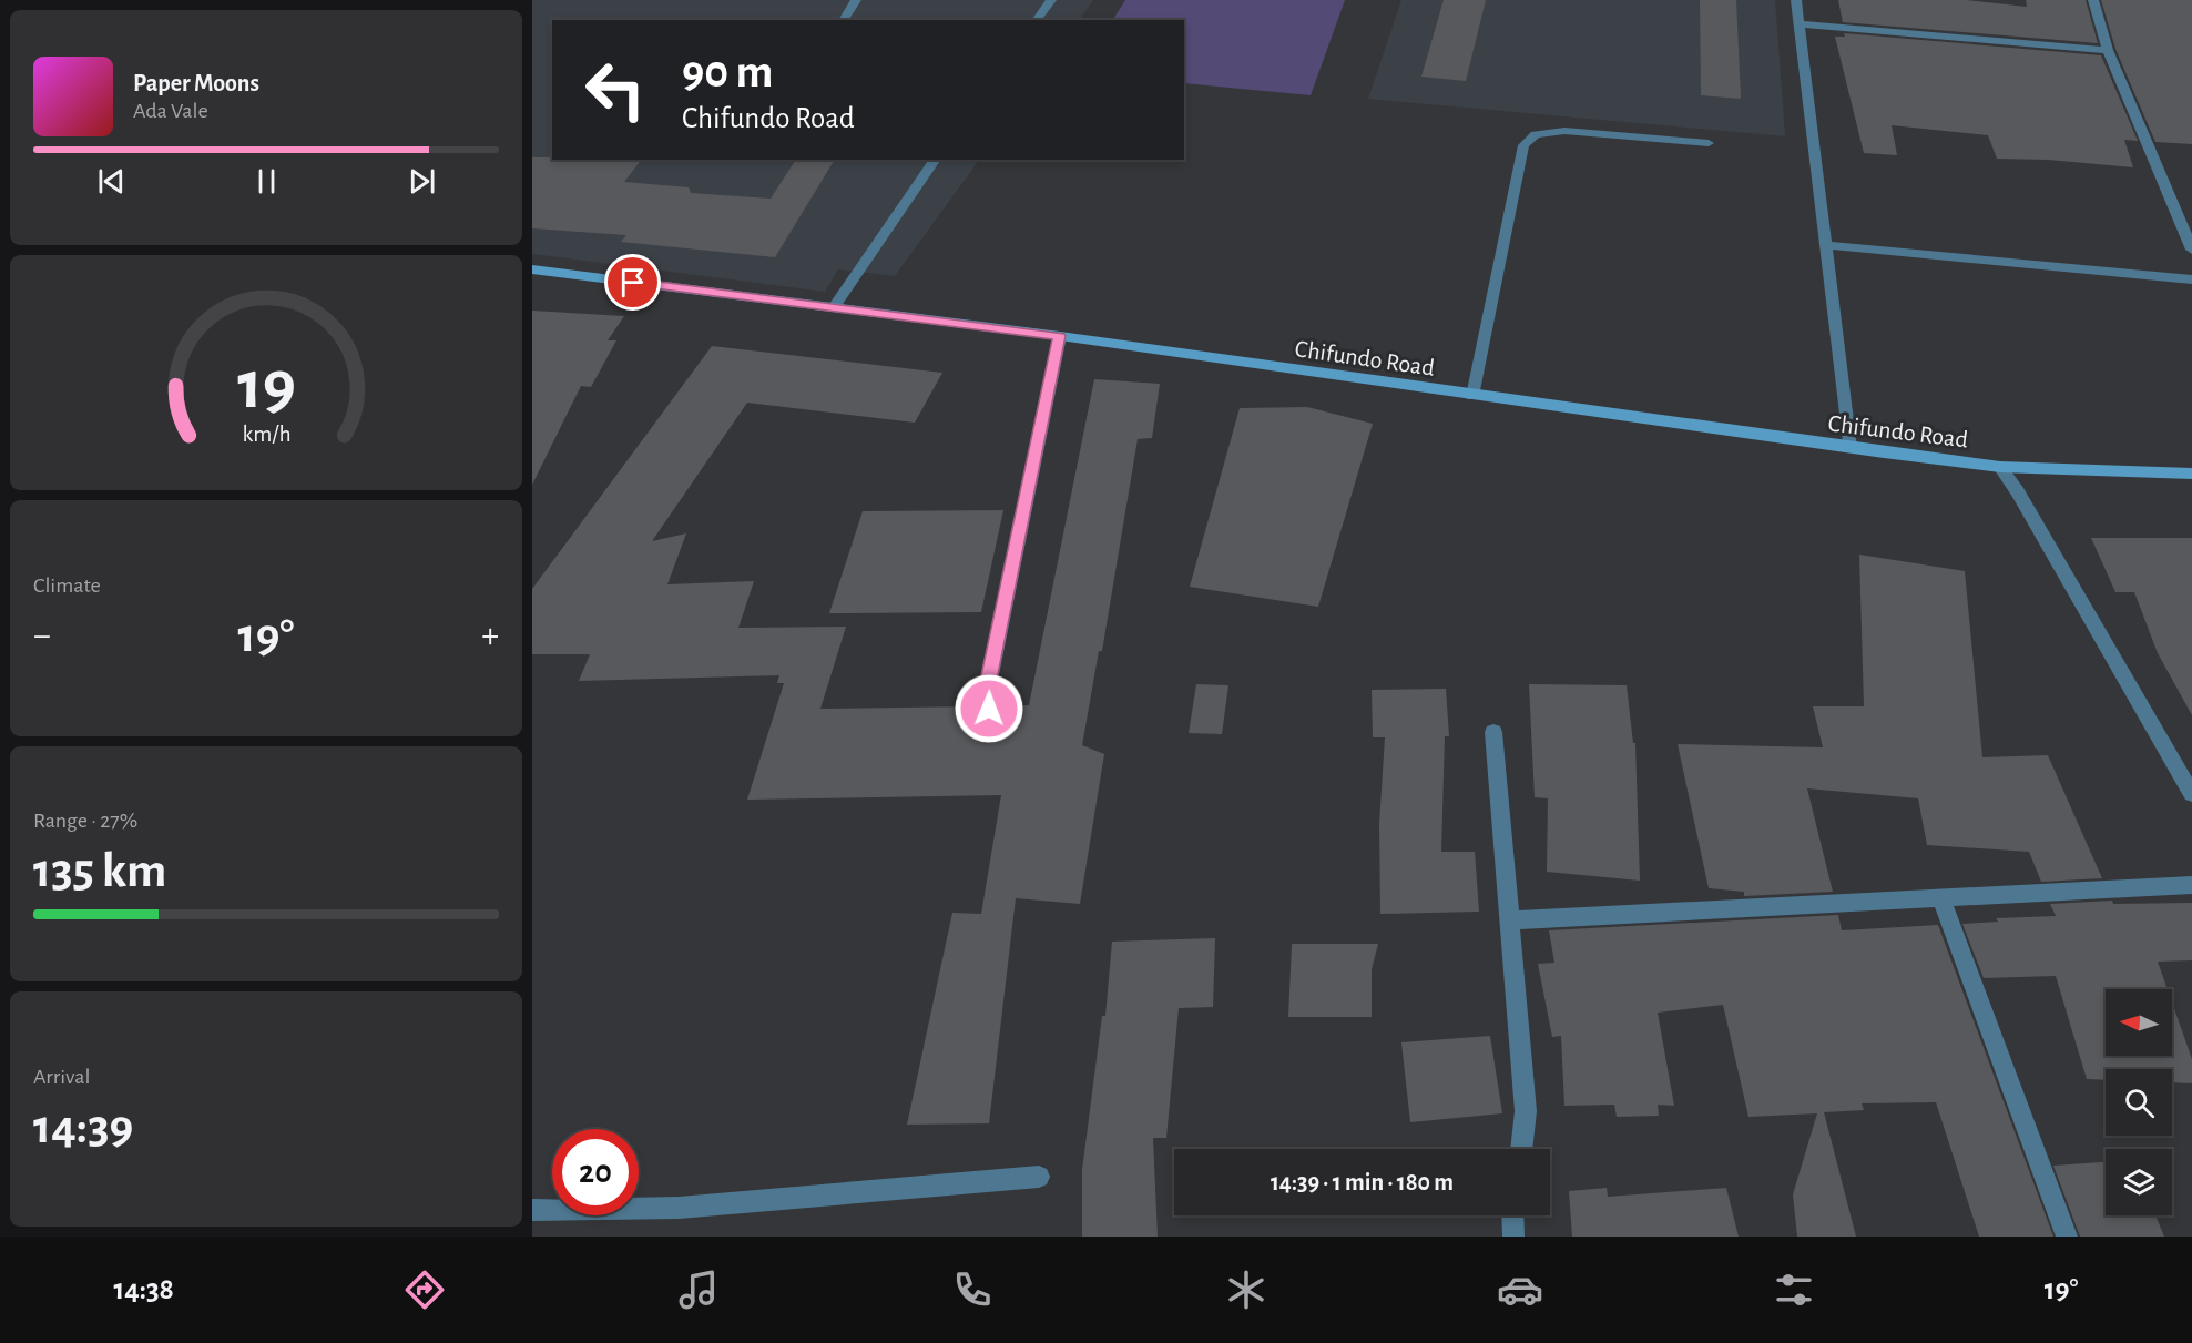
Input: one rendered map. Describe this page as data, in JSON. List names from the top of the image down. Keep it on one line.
{"streets":{"street":["Chifundo Road"]},"north":"left","page":{"turn":["90 m","Chifundo Road"],"song":["Paper Moons","Ada Vale"],"tile":["Climate",["Range · 27%","135 km"],["Arrival","14:39"]],"heat":["−","19°","+"],"limit":"20","trip":"14:39 · 1 min · 180 m","tabs":["14:38","19°"],"gauge":["19","km/h"]}}
